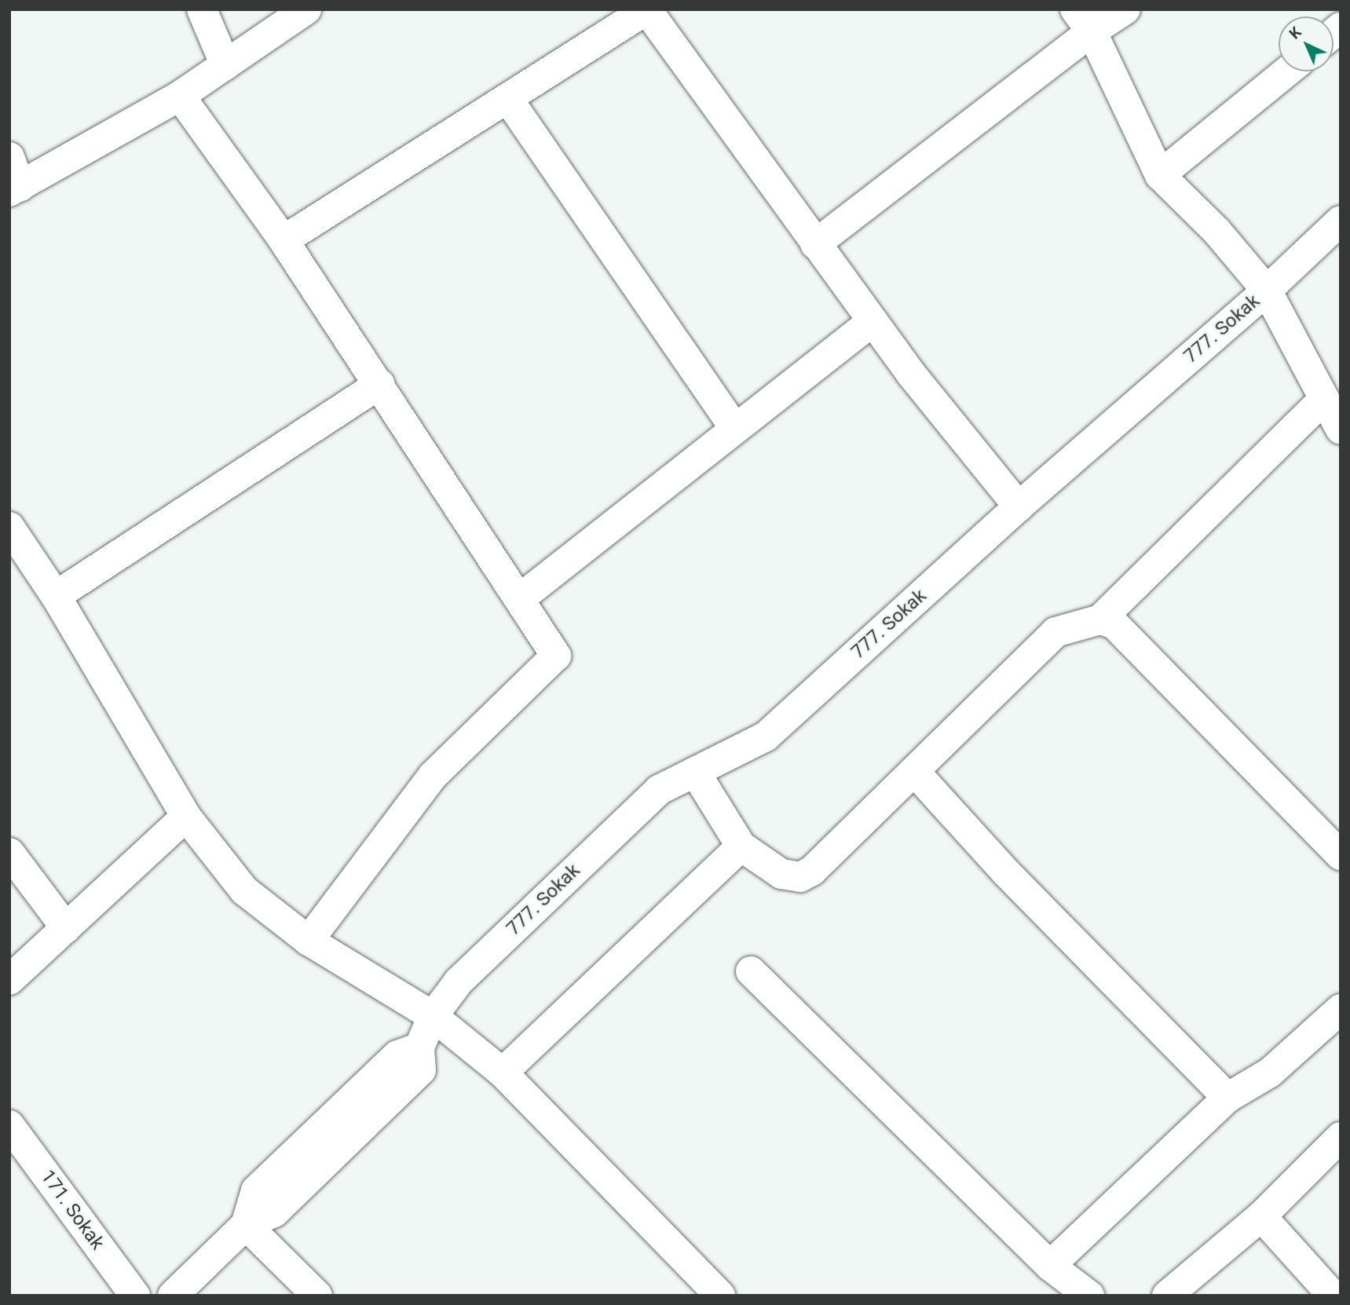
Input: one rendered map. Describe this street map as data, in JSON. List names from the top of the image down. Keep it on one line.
{"streets":{"street":["777. Sokak","171. Sokak"]},"north":"top left"}
